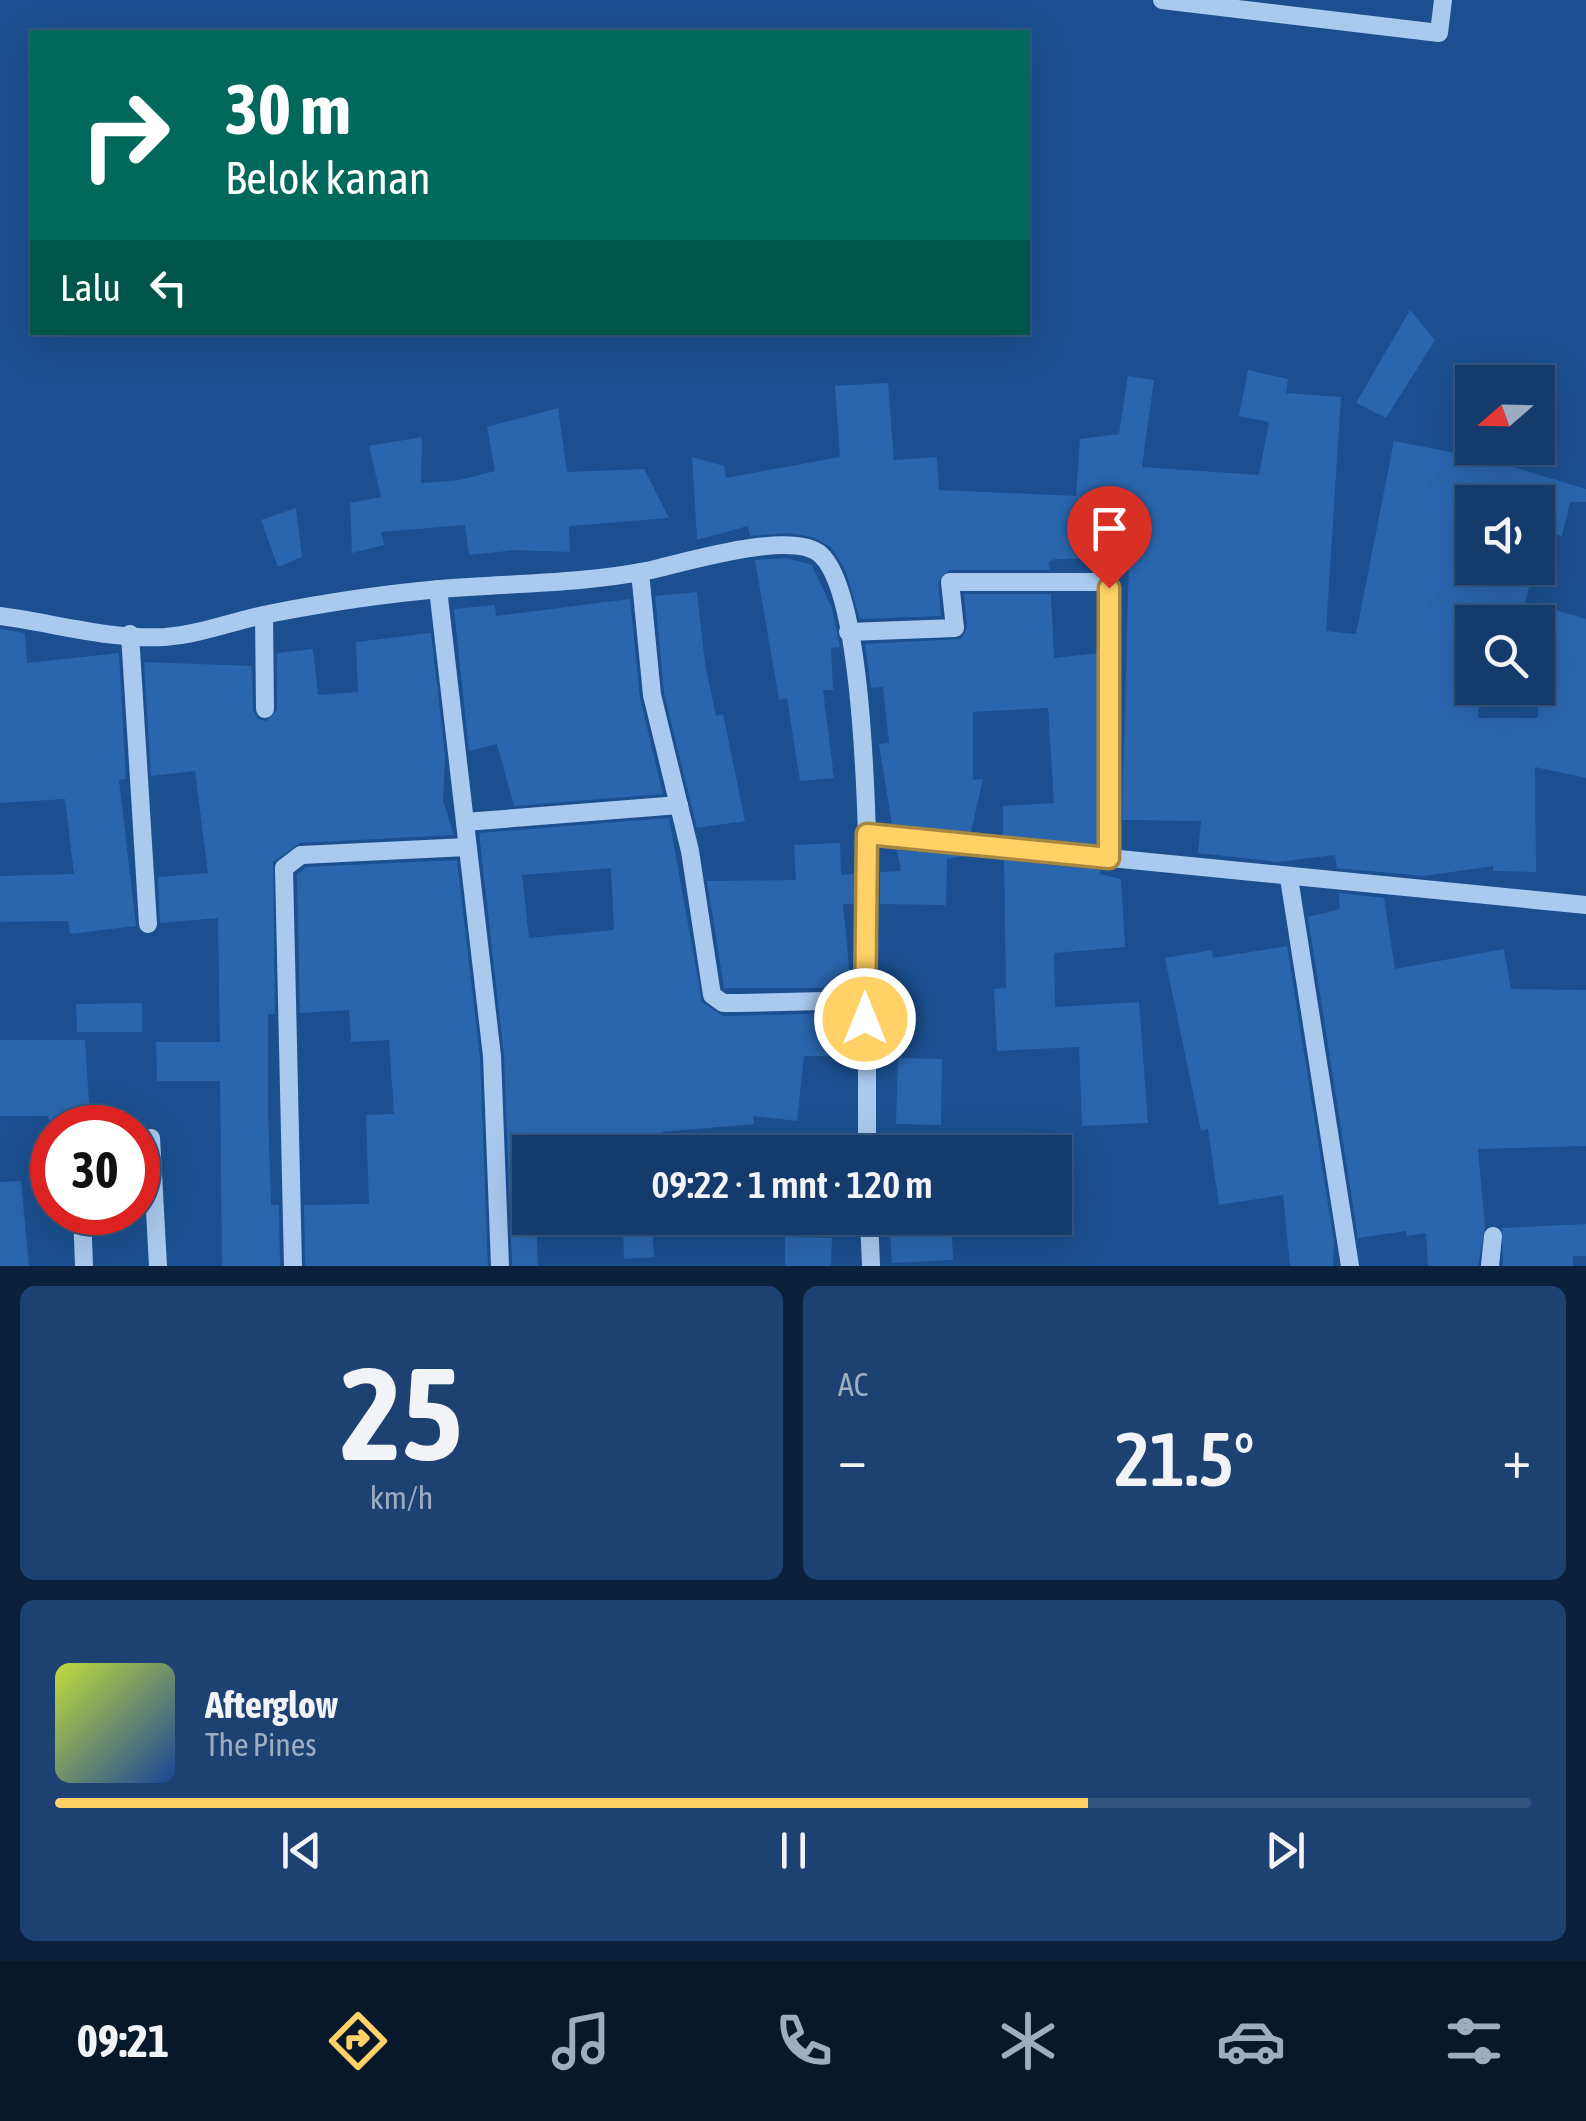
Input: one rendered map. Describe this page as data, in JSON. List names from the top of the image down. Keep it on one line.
{"north":"left","page":{"turn":["30 m","Belok kanan"],"then":"Lalu","limit":"30","trip":"09:22 · 1 mnt · 120 m","tile":[["25","km/h"],"AC"],"heat":["−","21.5°","+"],"song":["Afterglow","The Pines"],"tabs":"09:21"}}
